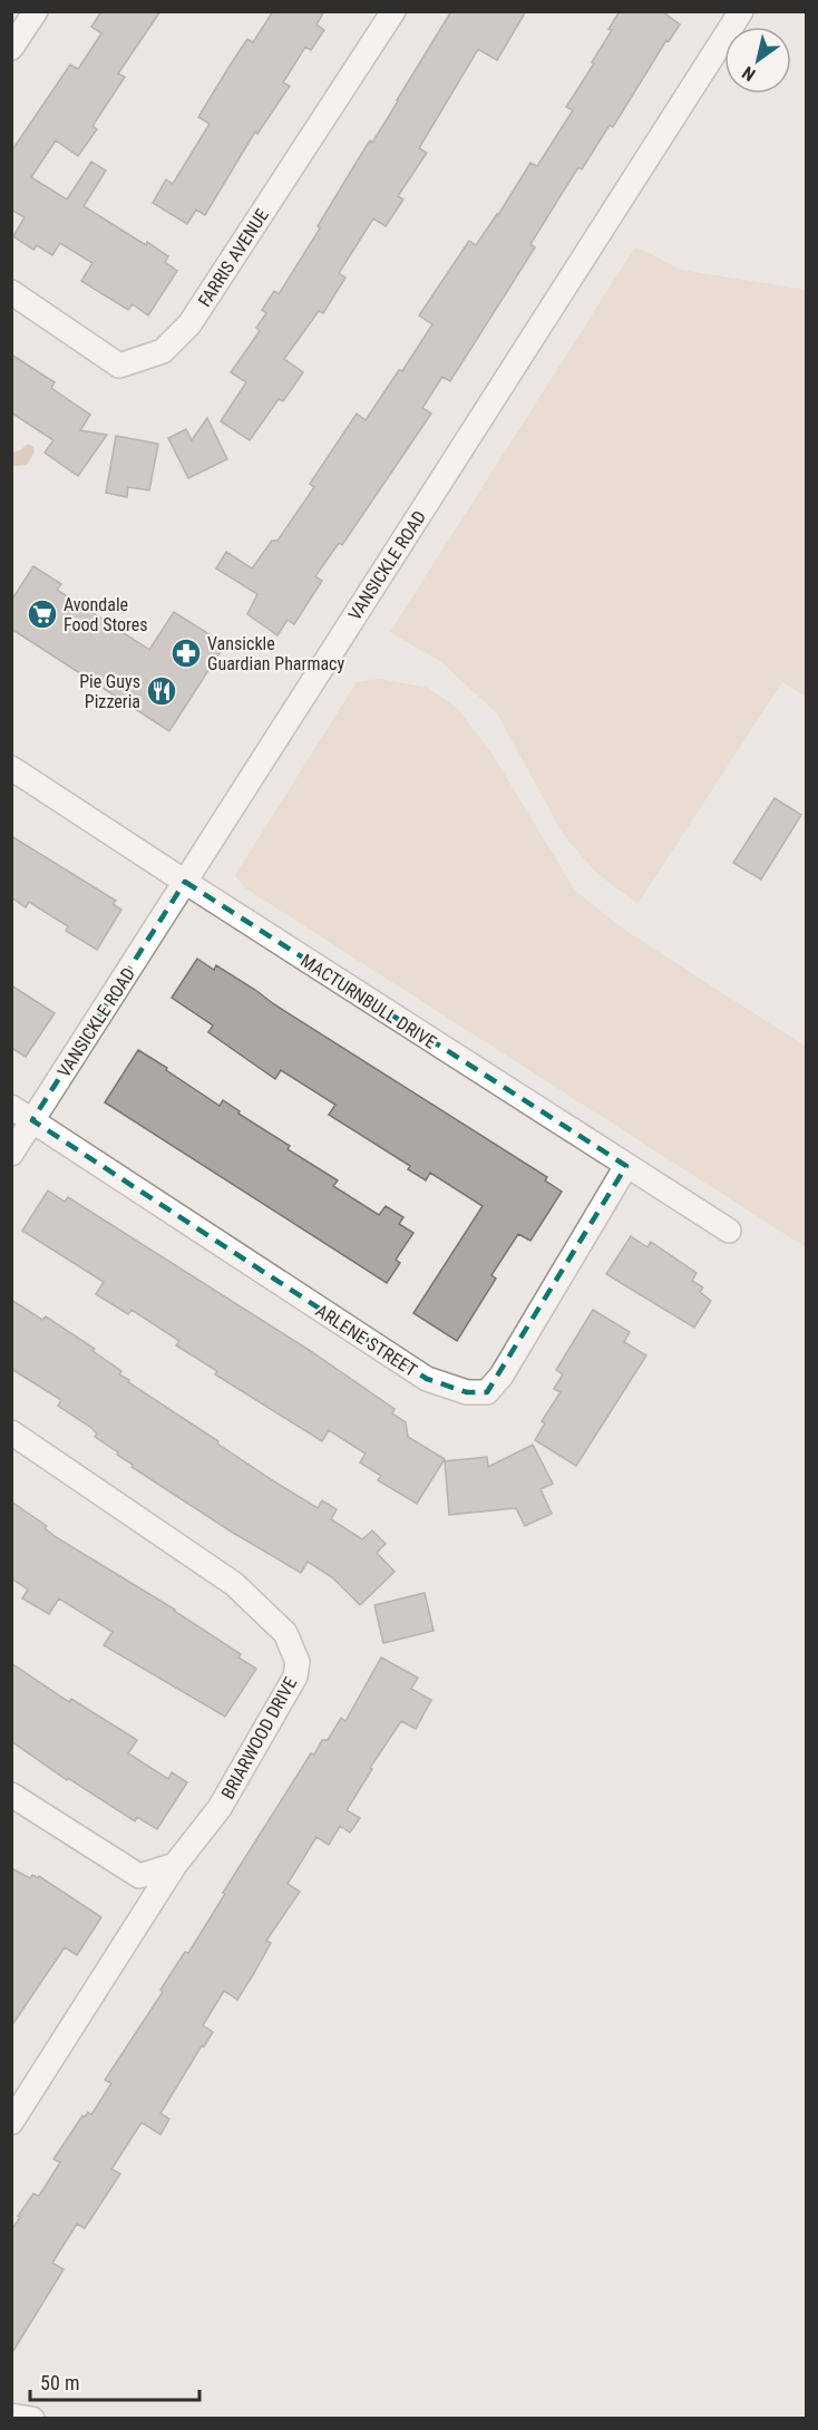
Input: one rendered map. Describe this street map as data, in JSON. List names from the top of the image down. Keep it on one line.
{"streets":{"street":["FARRIS AVENUE","VANSICKLE ROAD","MACTURNBULL DRIVE","ARLENE STREET","BRIARWOOD DRIVE"]},"crossings":[["VANSICKLE ROAD","MACTURNBULL DRIVE"],["VANSICKLE ROAD","ARLENE STREET"],["MACTURNBULL DRIVE","ARLENE STREET"]],"places":{"supermarket":["Avondale Food Stores"],"pharmacy":["Vansickle Guardian Pharmacy"],"restaurant":["Pie Guys Pizzeria"]},"scale_bar":"50 m","north":"bottom left"}
